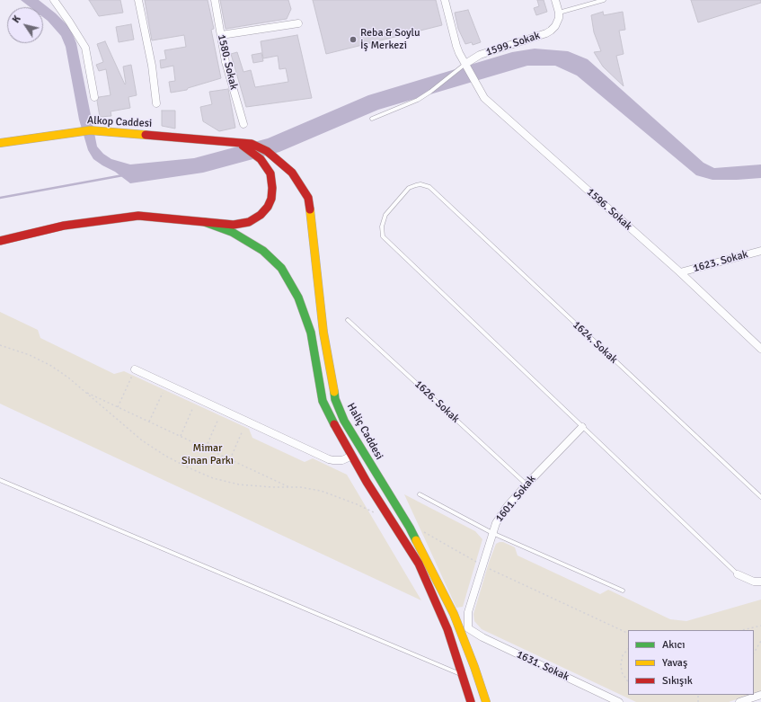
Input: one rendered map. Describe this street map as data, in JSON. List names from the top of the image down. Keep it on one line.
{"streets":{"main road":["Alkop Caddesi","Haliç Caddesi"],"street":["1599. Sokak","1580. Sokak","1596. Sokak","1623. Sokak","1601. Sokak","1631. Sokak"],"lane":["1624. Sokak","1626. Sokak"]},"crossings":[["1599. Sokak","1596. Sokak"],["Alkop Caddesi","Haliç Caddesi"],["1596. Sokak","1623. Sokak"],["1624. Sokak","1601. Sokak"],["1626. Sokak","1601. Sokak"],["1601. Sokak","1631. Sokak"]],"parks":["Mimar Sinan Parkı"],"places":["Reba & Soylu İş Merkezi"],"legend":["Akıcı","Yavaş","Sıkışık"],"north":"top left"}
